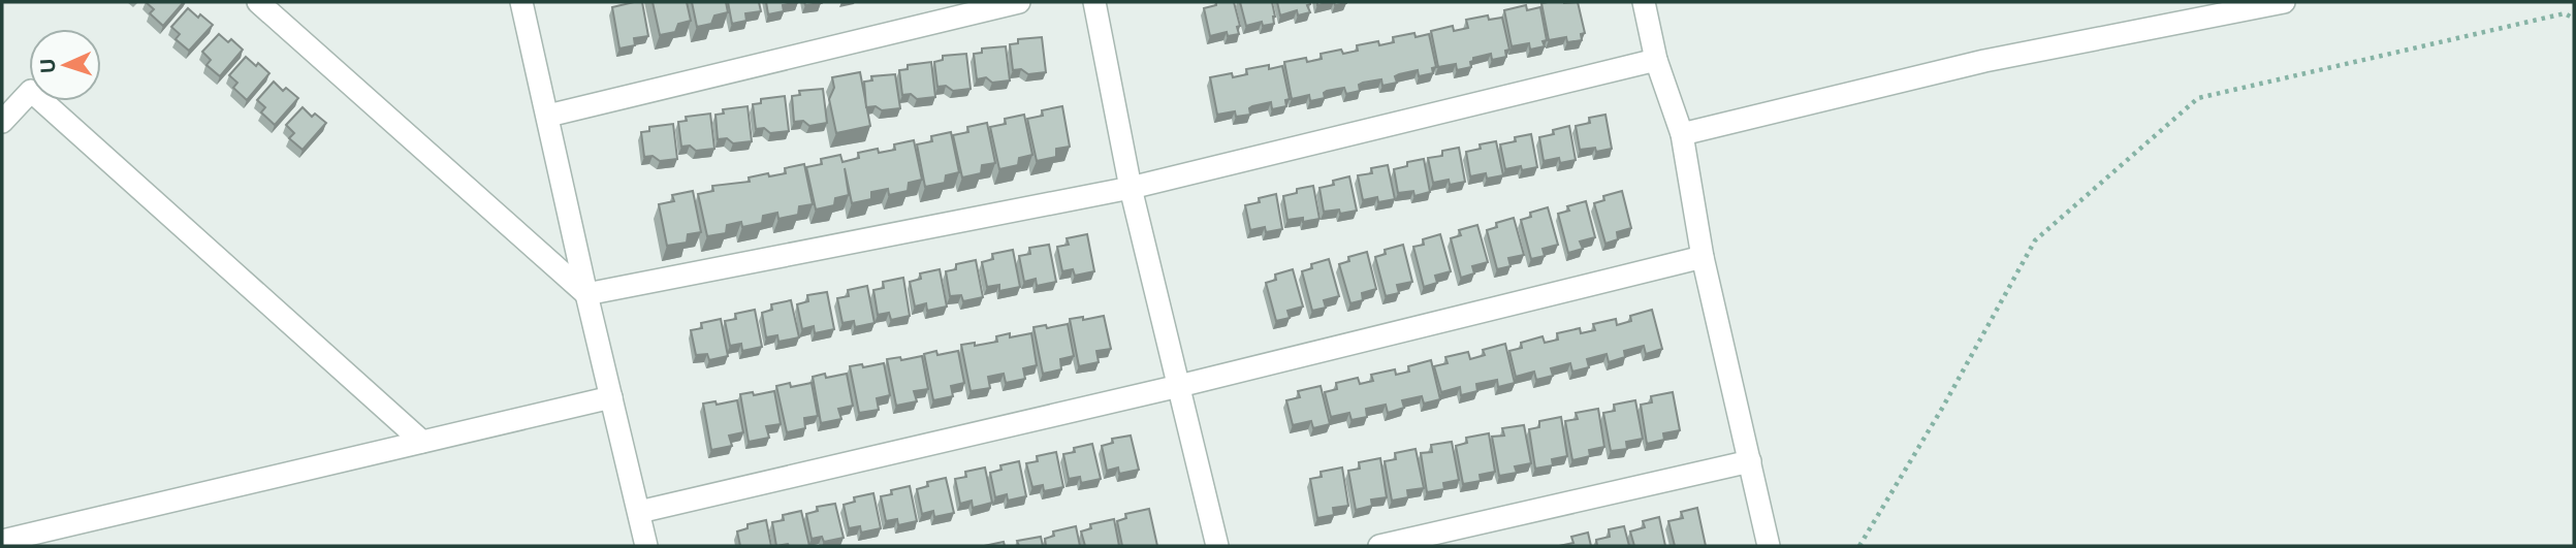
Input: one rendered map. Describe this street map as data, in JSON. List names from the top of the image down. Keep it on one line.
{"north":"left"}
